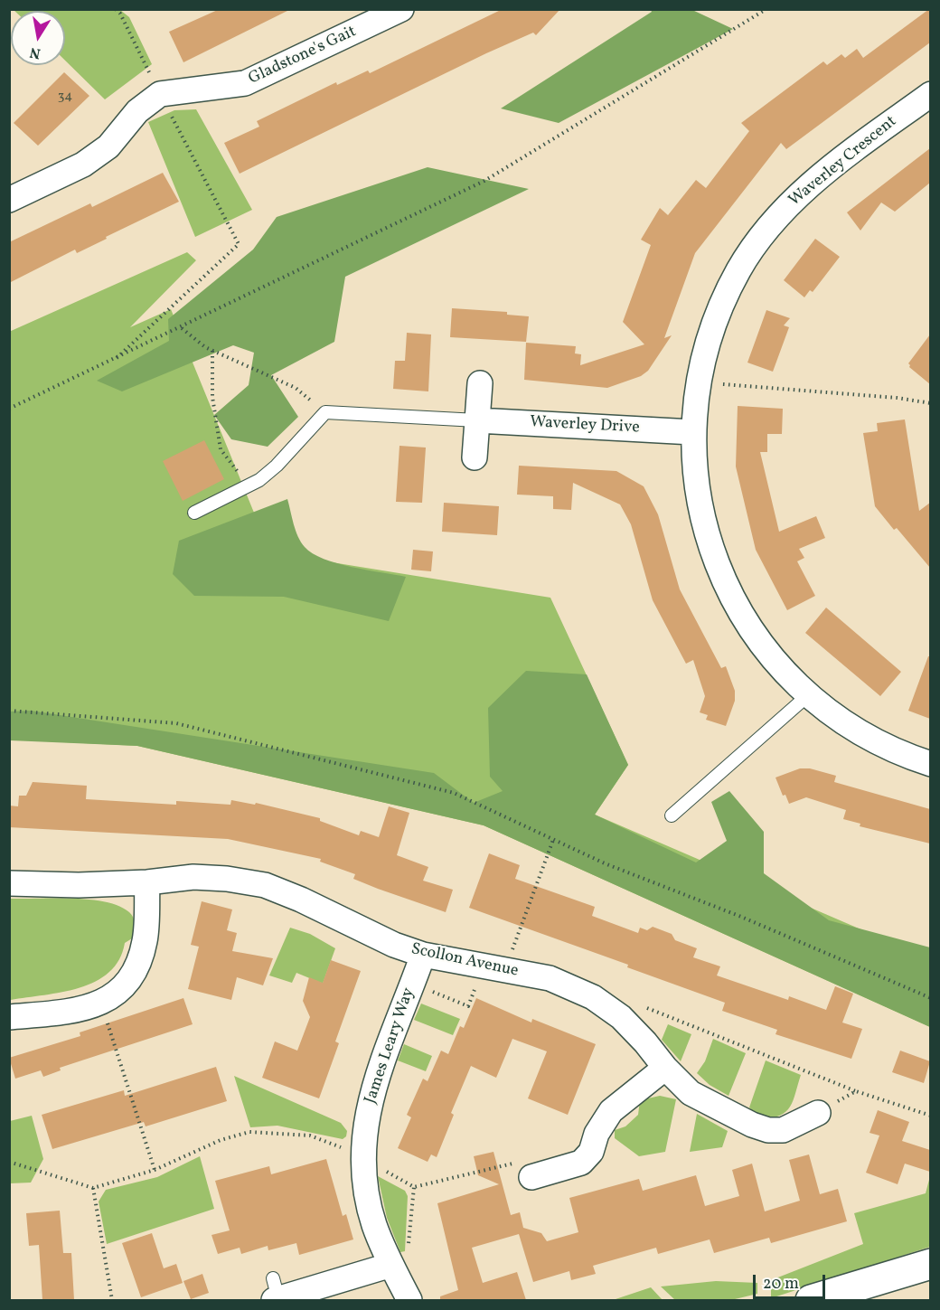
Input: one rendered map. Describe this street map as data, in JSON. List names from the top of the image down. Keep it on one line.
{"streets":{"street":["Gladstone's Gait","Waverley Crescent","Waverley Drive","Scollon Avenue","James Leary Way"]},"crossings":[["Waverley Crescent","Waverley Drive"],["Scollon Avenue","James Leary Way"]],"house_numbers":["34"],"scale_bar":"20 m","north":"bottom"}
